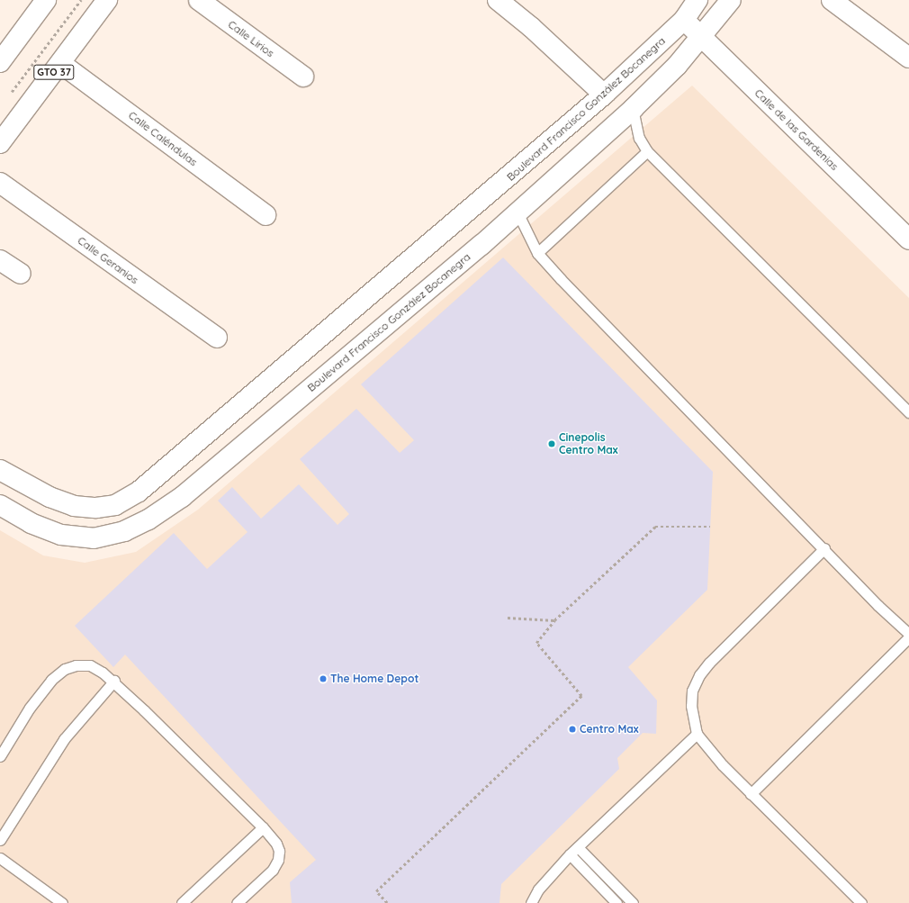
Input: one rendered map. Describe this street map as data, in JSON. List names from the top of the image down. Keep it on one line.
{"streets":{"main road":["Calle Lirios","GTO 37","Boulevard Francisco González Bocanegra","Calle de las Gardenias","Calle Caléndulas","Calle Geranios"]},"crossings":[["GTO 37","Calle Caléndulas"],["Boulevard Francisco González Bocanegra","Calle de las Gardenias"]],"places":["Cinepolis Centro Max","The Home Depot","Centro Max"]}
